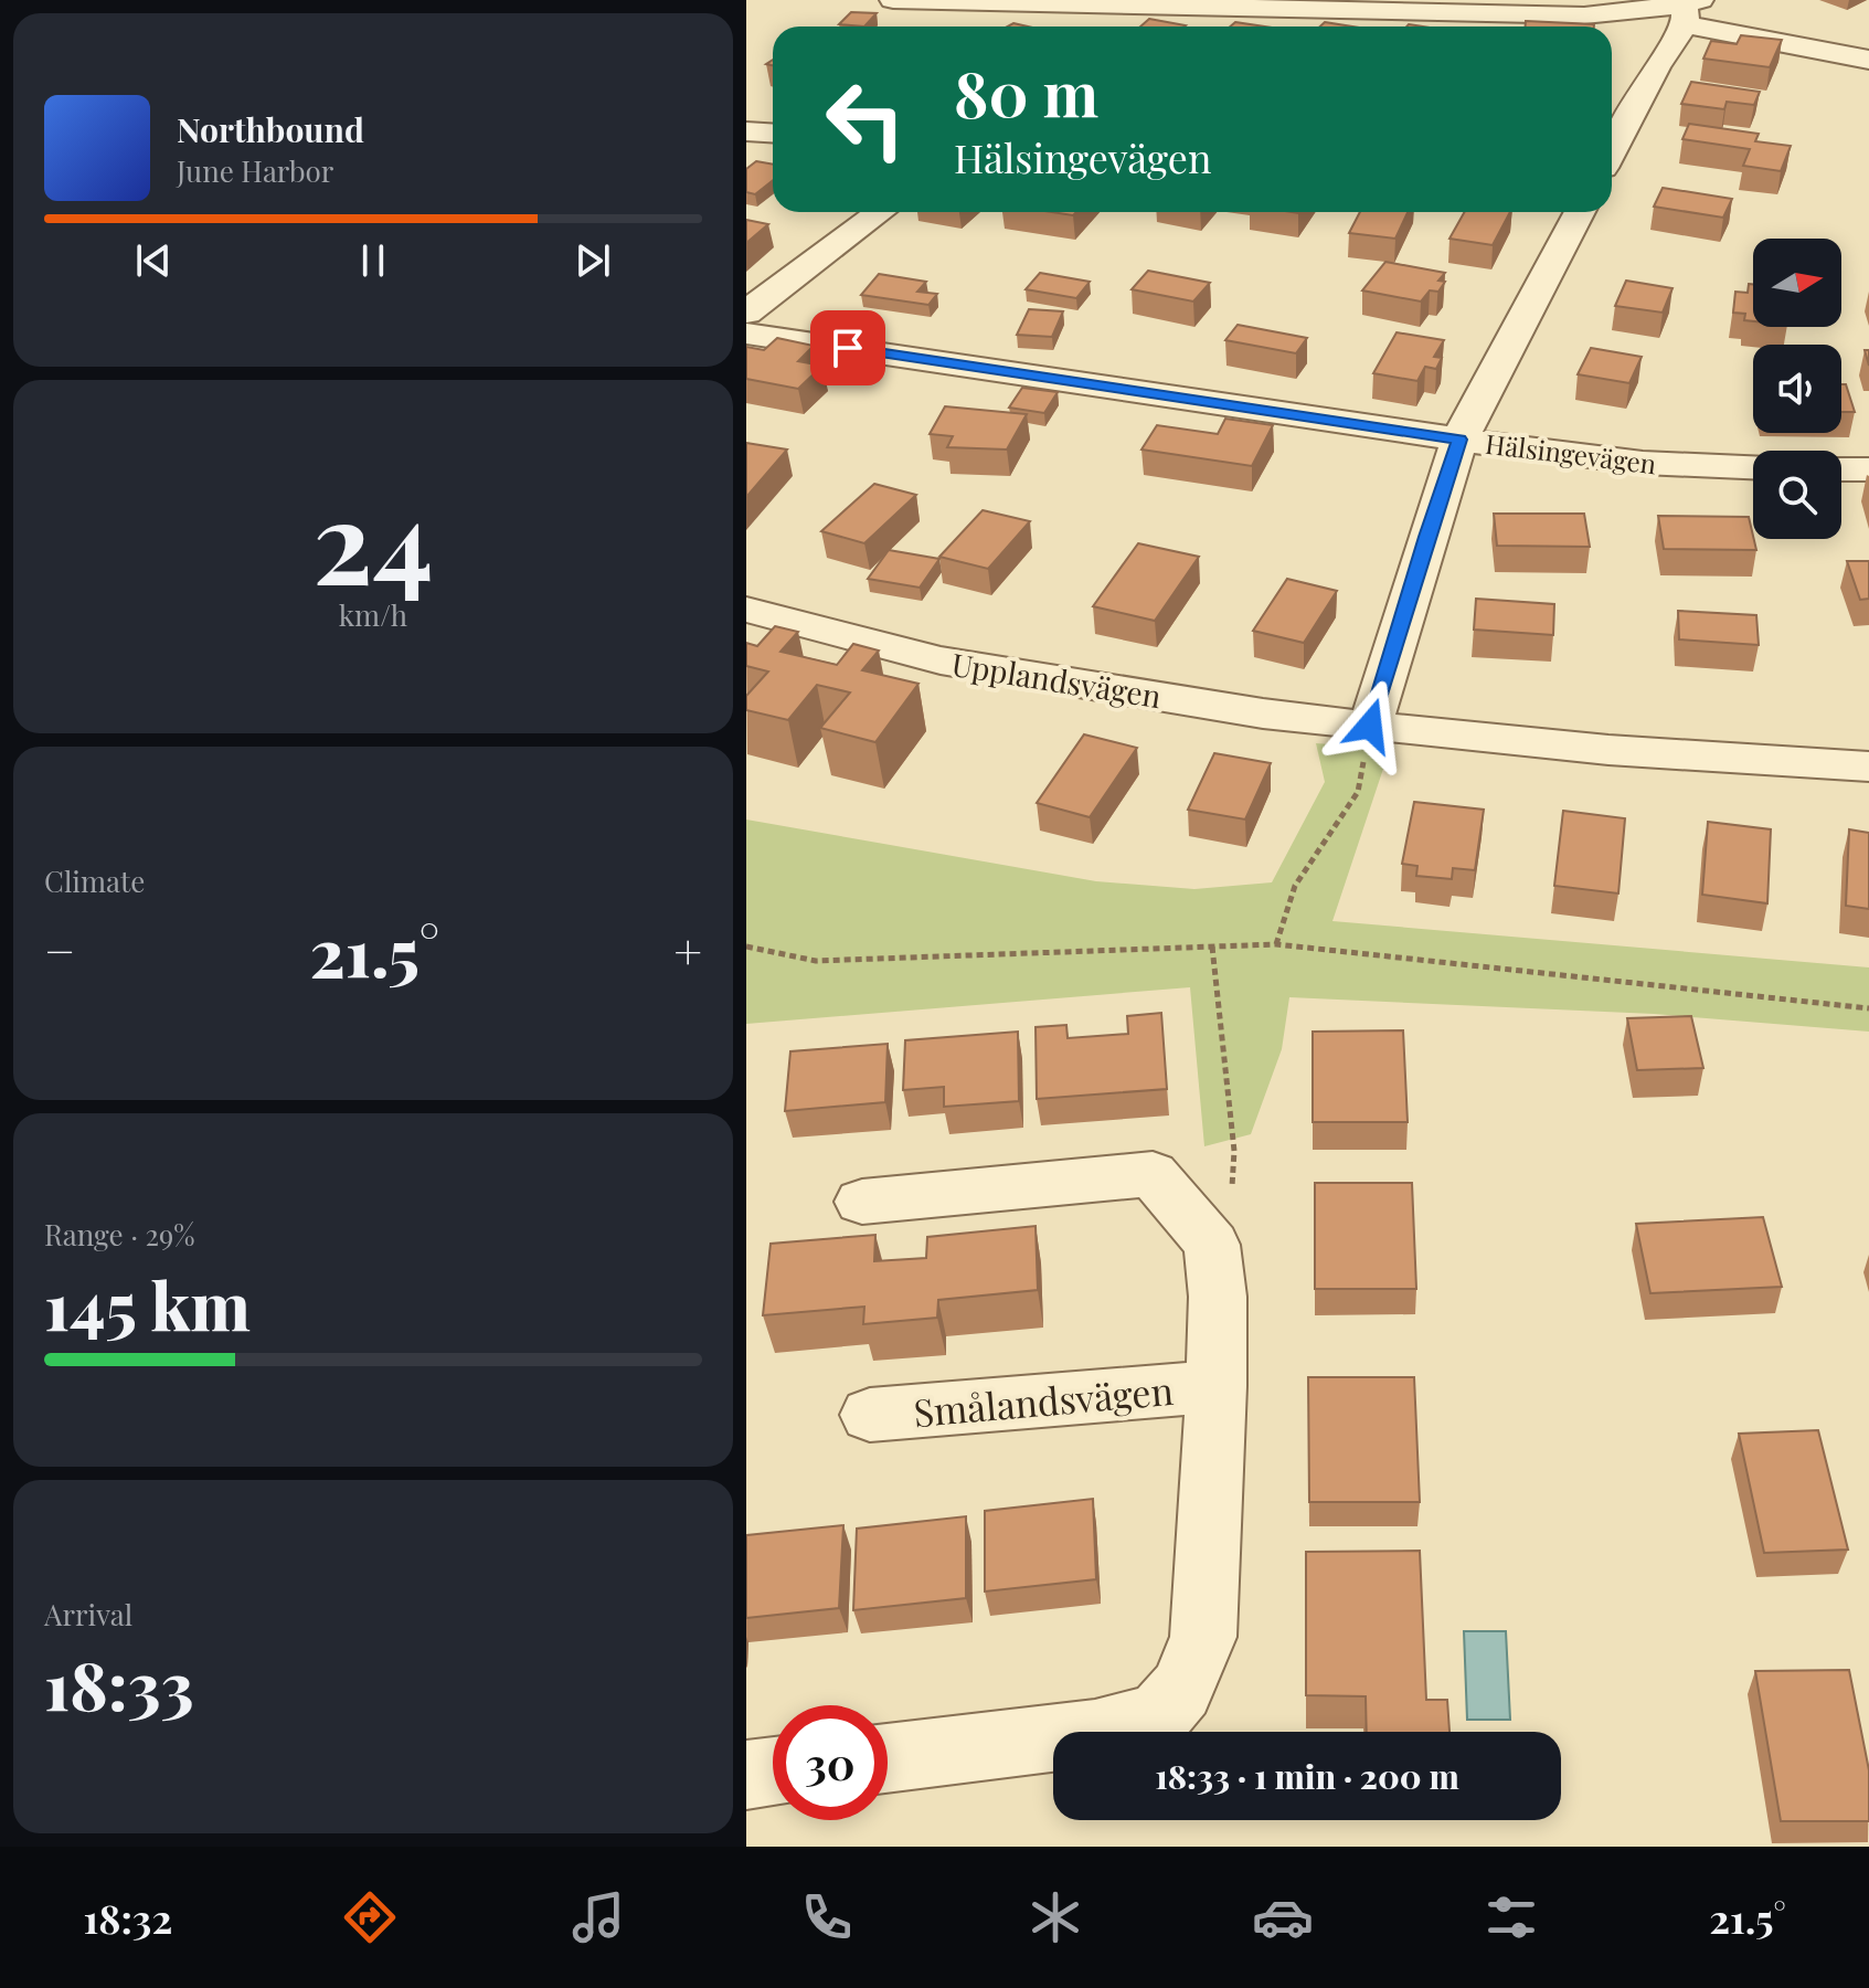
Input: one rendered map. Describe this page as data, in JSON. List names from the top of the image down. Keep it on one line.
{"streets":{"street":["Hälsingevägen","Upplandsvägen","Smålandsvägen"]},"north":"right","page":{"turn":["80 m","Hälsingevägen"],"song":["Northbound","June Harbor"],"tile":[["24","km/h"],"Climate",["Range · 29%","145 km"],["Arrival","18:33"]],"heat":["−","21.5°","+"],"limit":"30","trip":"18:33 · 1 min · 200 m","tabs":["18:32","21.5°"]}}
